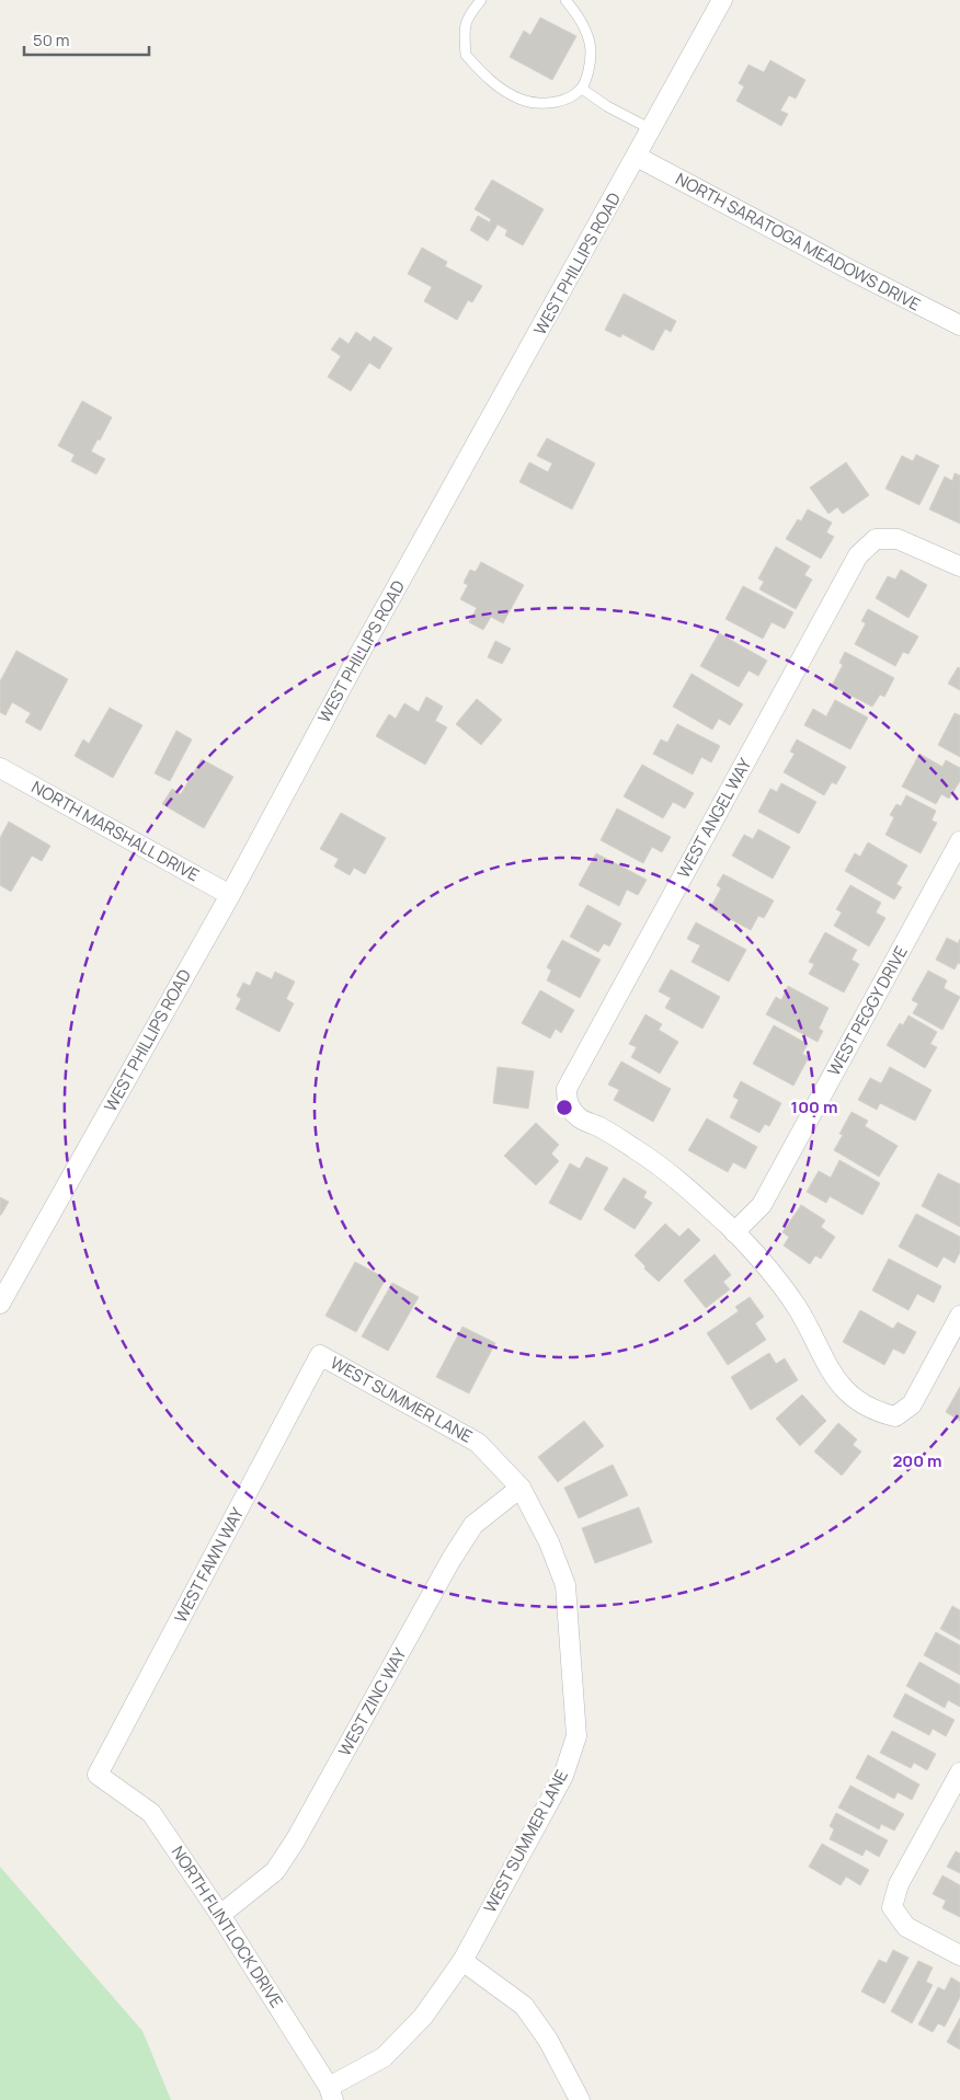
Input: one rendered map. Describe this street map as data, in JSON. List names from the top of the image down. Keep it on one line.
{"streets":{"street":["NORTH SARATOGA MEADOWS DRIVE","WEST PHILLIPS ROAD","WEST ANGEL WAY","NORTH MARSHALL DRIVE","WEST PEGGY DRIVE","WEST SUMMER LANE","WEST FAWN WAY","WEST ZINC WAY","NORTH FLINTLOCK DRIVE"]},"crossings":[["NORTH SARATOGA MEADOWS DRIVE","WEST PHILLIPS ROAD"],["WEST PHILLIPS ROAD","NORTH MARSHALL DRIVE"],["WEST ANGEL WAY","WEST PEGGY DRIVE"],["WEST SUMMER LANE","WEST FAWN WAY"],["WEST SUMMER LANE","WEST ZINC WAY"],["WEST SUMMER LANE","NORTH FLINTLOCK DRIVE"],["WEST FAWN WAY","NORTH FLINTLOCK DRIVE"],["WEST ZINC WAY","NORTH FLINTLOCK DRIVE"]],"scale_bar":"50 m","rings":["100 m","200 m"]}
